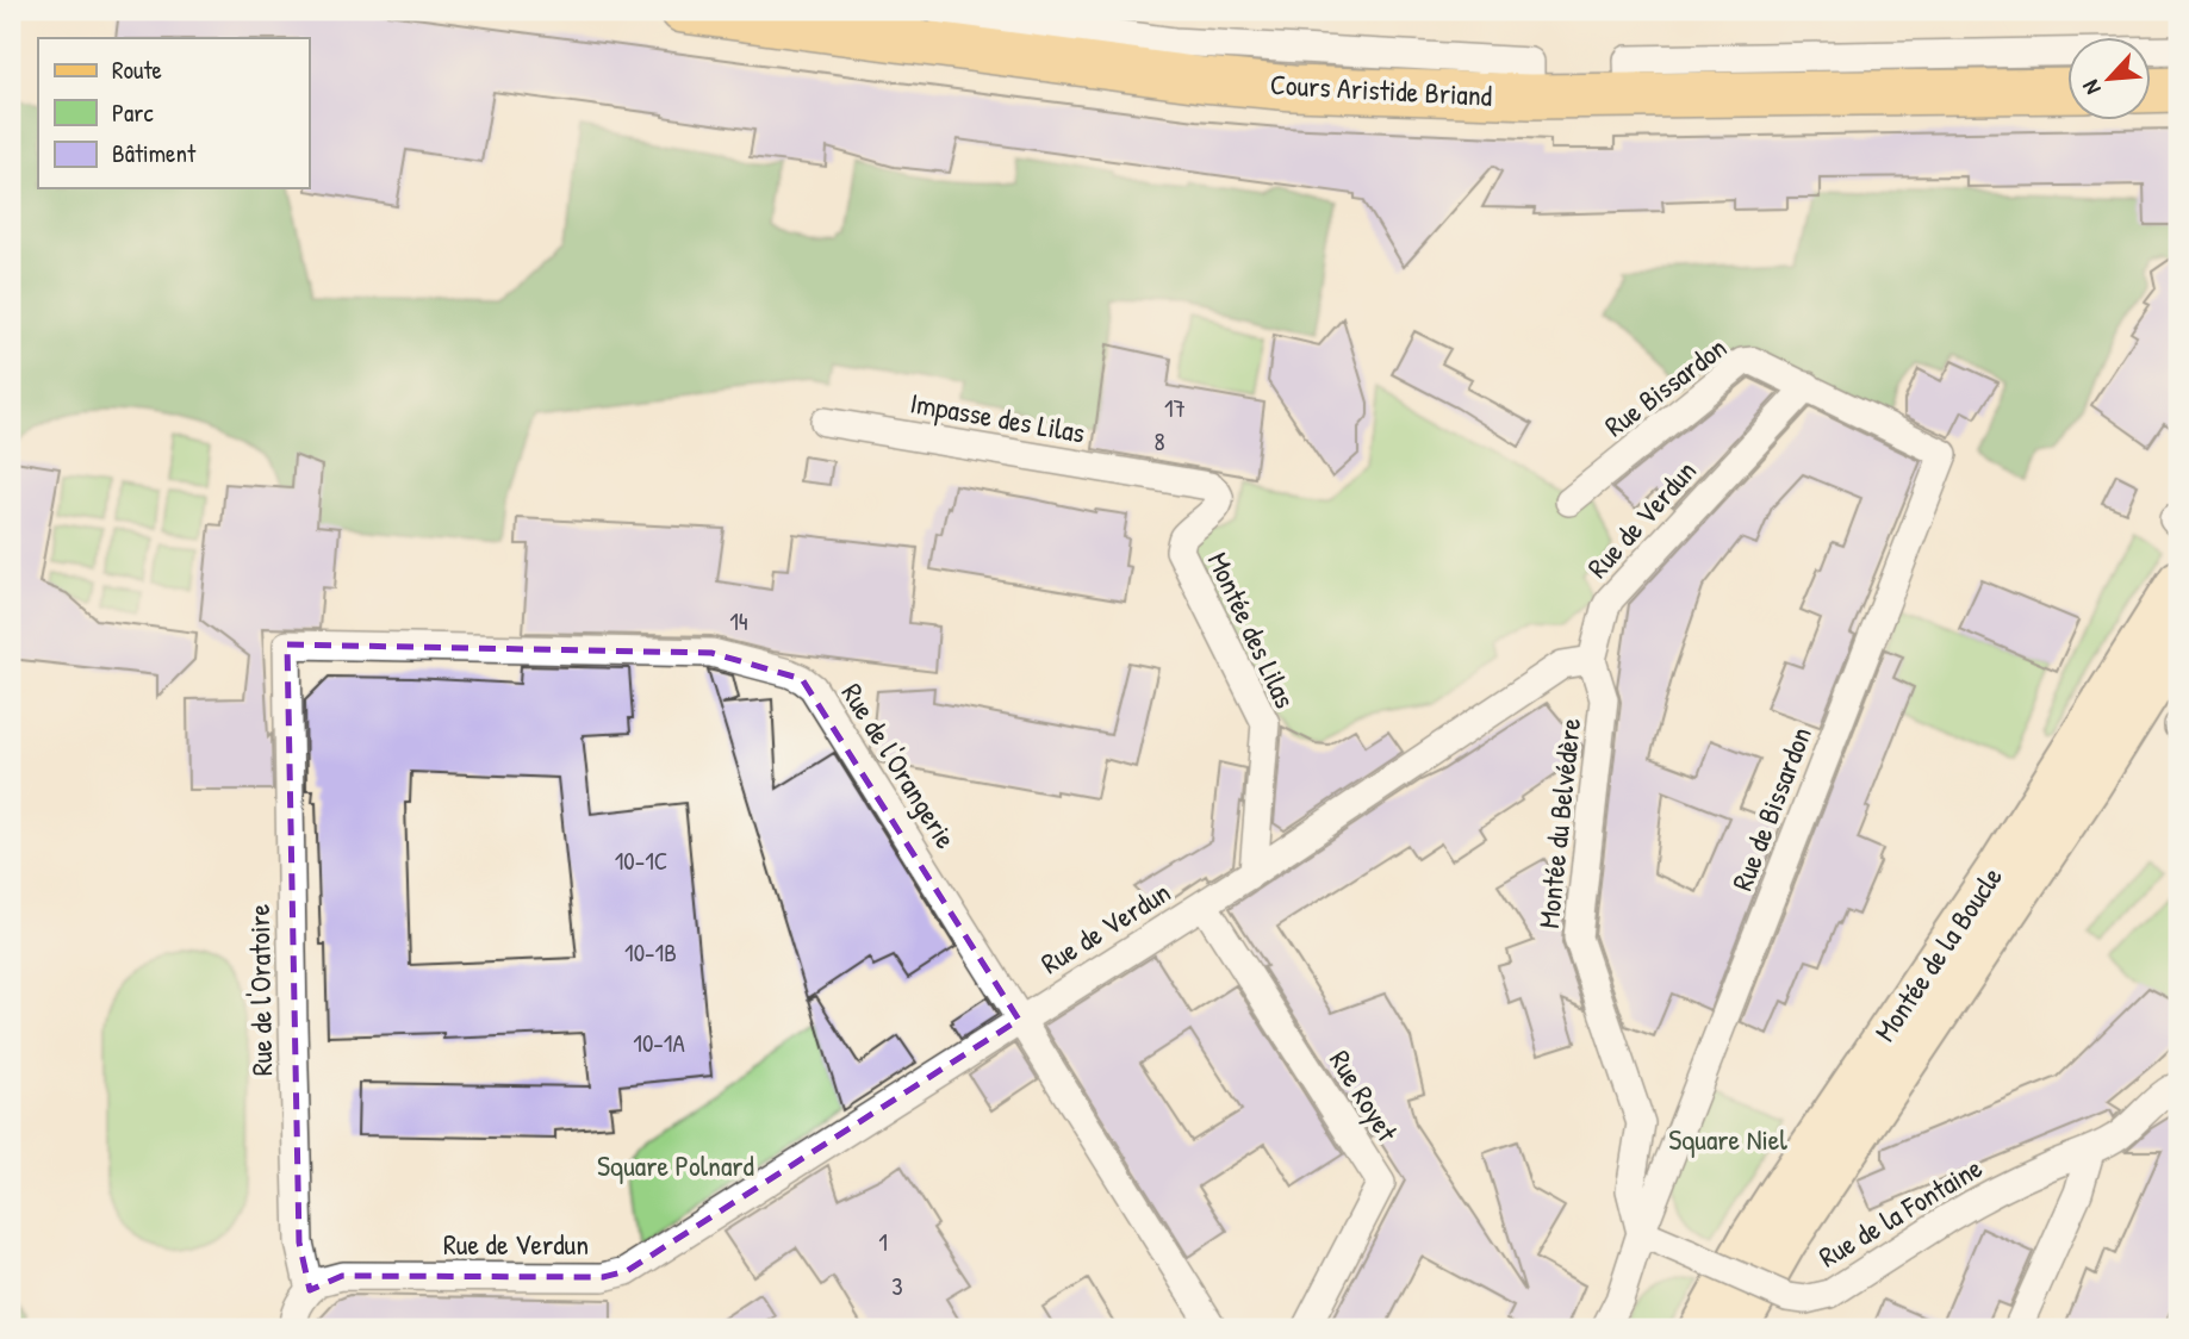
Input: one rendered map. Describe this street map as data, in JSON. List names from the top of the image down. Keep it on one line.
{"streets":{"main road":["Cours Aristide Briand","Montée de la Boucle"],"street":["Rue Bissardon","Impasse des Lilas","Rue de Verdun","Montée des Lilas","Rue de l'Orangerie","Rue de Bissardon","Montée du Belvédère","Rue de l'Oratoire","Rue Royet","Rue de la Fontaine"]},"crossings":[["Rue Bissardon","Rue de Verdun"],["Rue Bissardon","Rue de Bissardon"],["Impasse des Lilas","Montée des Lilas"],["Rue de Verdun","Montée des Lilas"],["Rue de Verdun","Rue de l'Orangerie"],["Rue de Verdun","Rue de Bissardon"],["Rue de Verdun","Montée du Belvédère"],["Rue de Verdun","Rue de l'Oratoire"],["Rue de Verdun","Rue Royet"],["Rue de l'Orangerie","Rue de l'Oratoire"],["Rue de Bissardon","Montée du Belvédère"],["Rue de Bissardon","Rue de la Fontaine"],["Montée du Belvédère","Rue de la Fontaine"]],"parks":["Square Niel","Square Polnard"],"house_numbers":["17","8","14","10-1C","10-1B","10-1A","1","3"],"legend":["Route","Parc","Bâtiment"],"north":"bottom left"}
